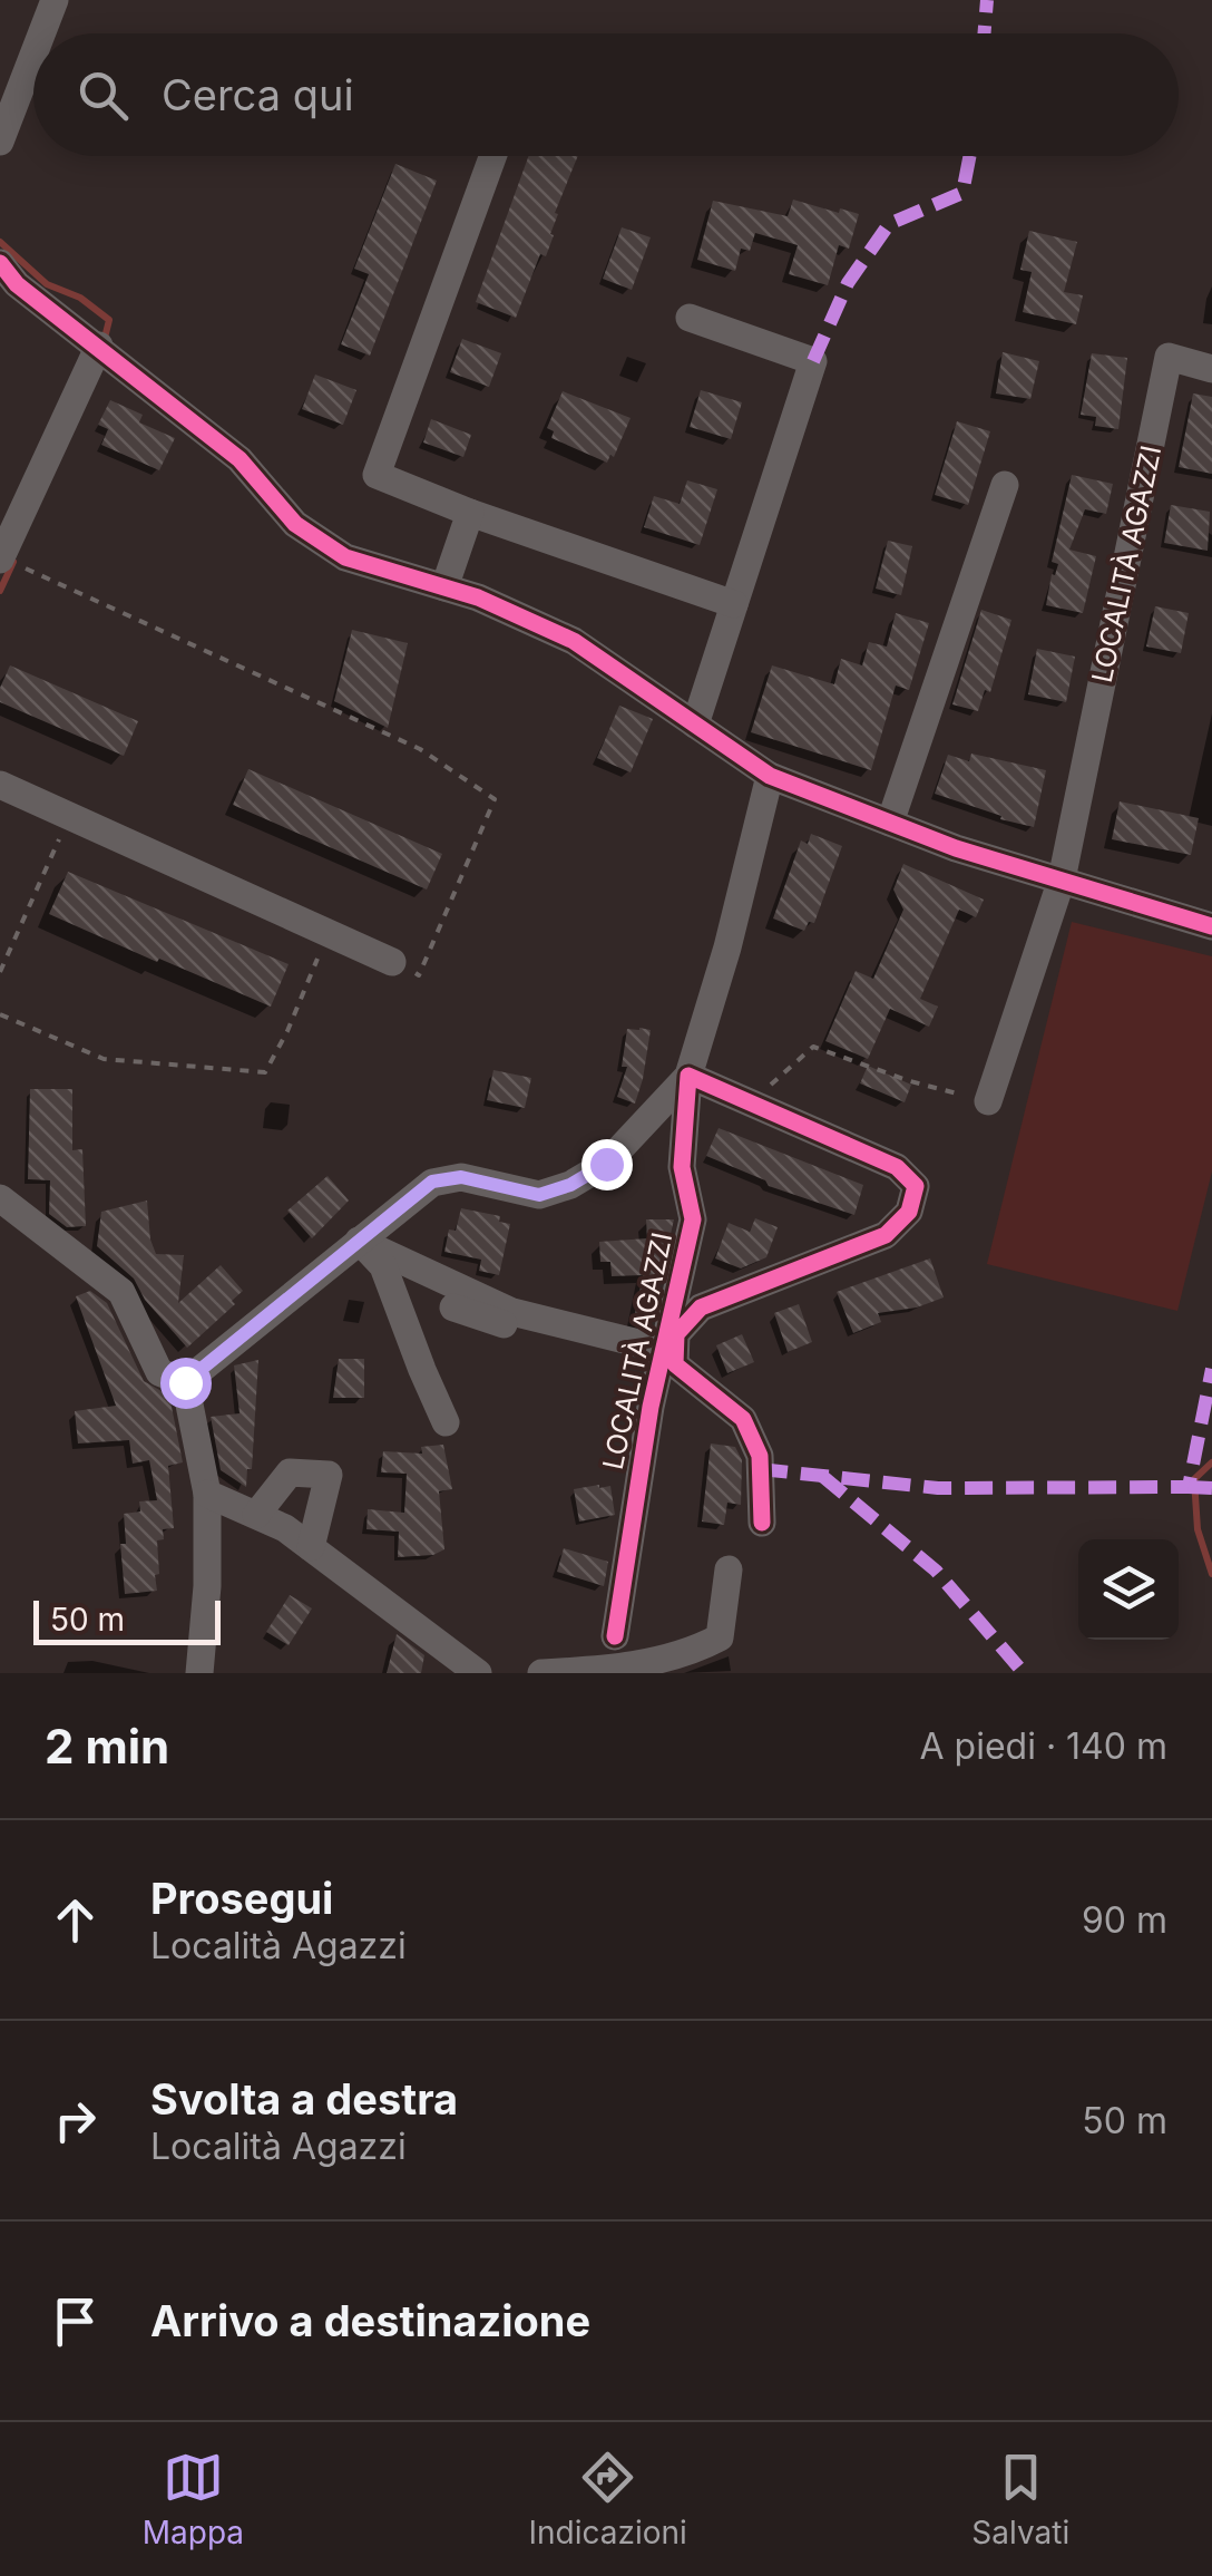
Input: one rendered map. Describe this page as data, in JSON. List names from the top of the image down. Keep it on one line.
{"streets":{"street":["LOCALITÀ AGAZZI"]},"scale_bar":"50 m","page":{"search":"Cerca qui","scale":"50 m","heading":["2 min","A piedi · 140 m"],"list":[["Prosegui","Località Agazzi","90 m"],["Svolta a destra","Località Agazzi","50 m"],"Arrivo a destinazione"],"nav":["Mappa","Indicazioni","Salvati"]}}
